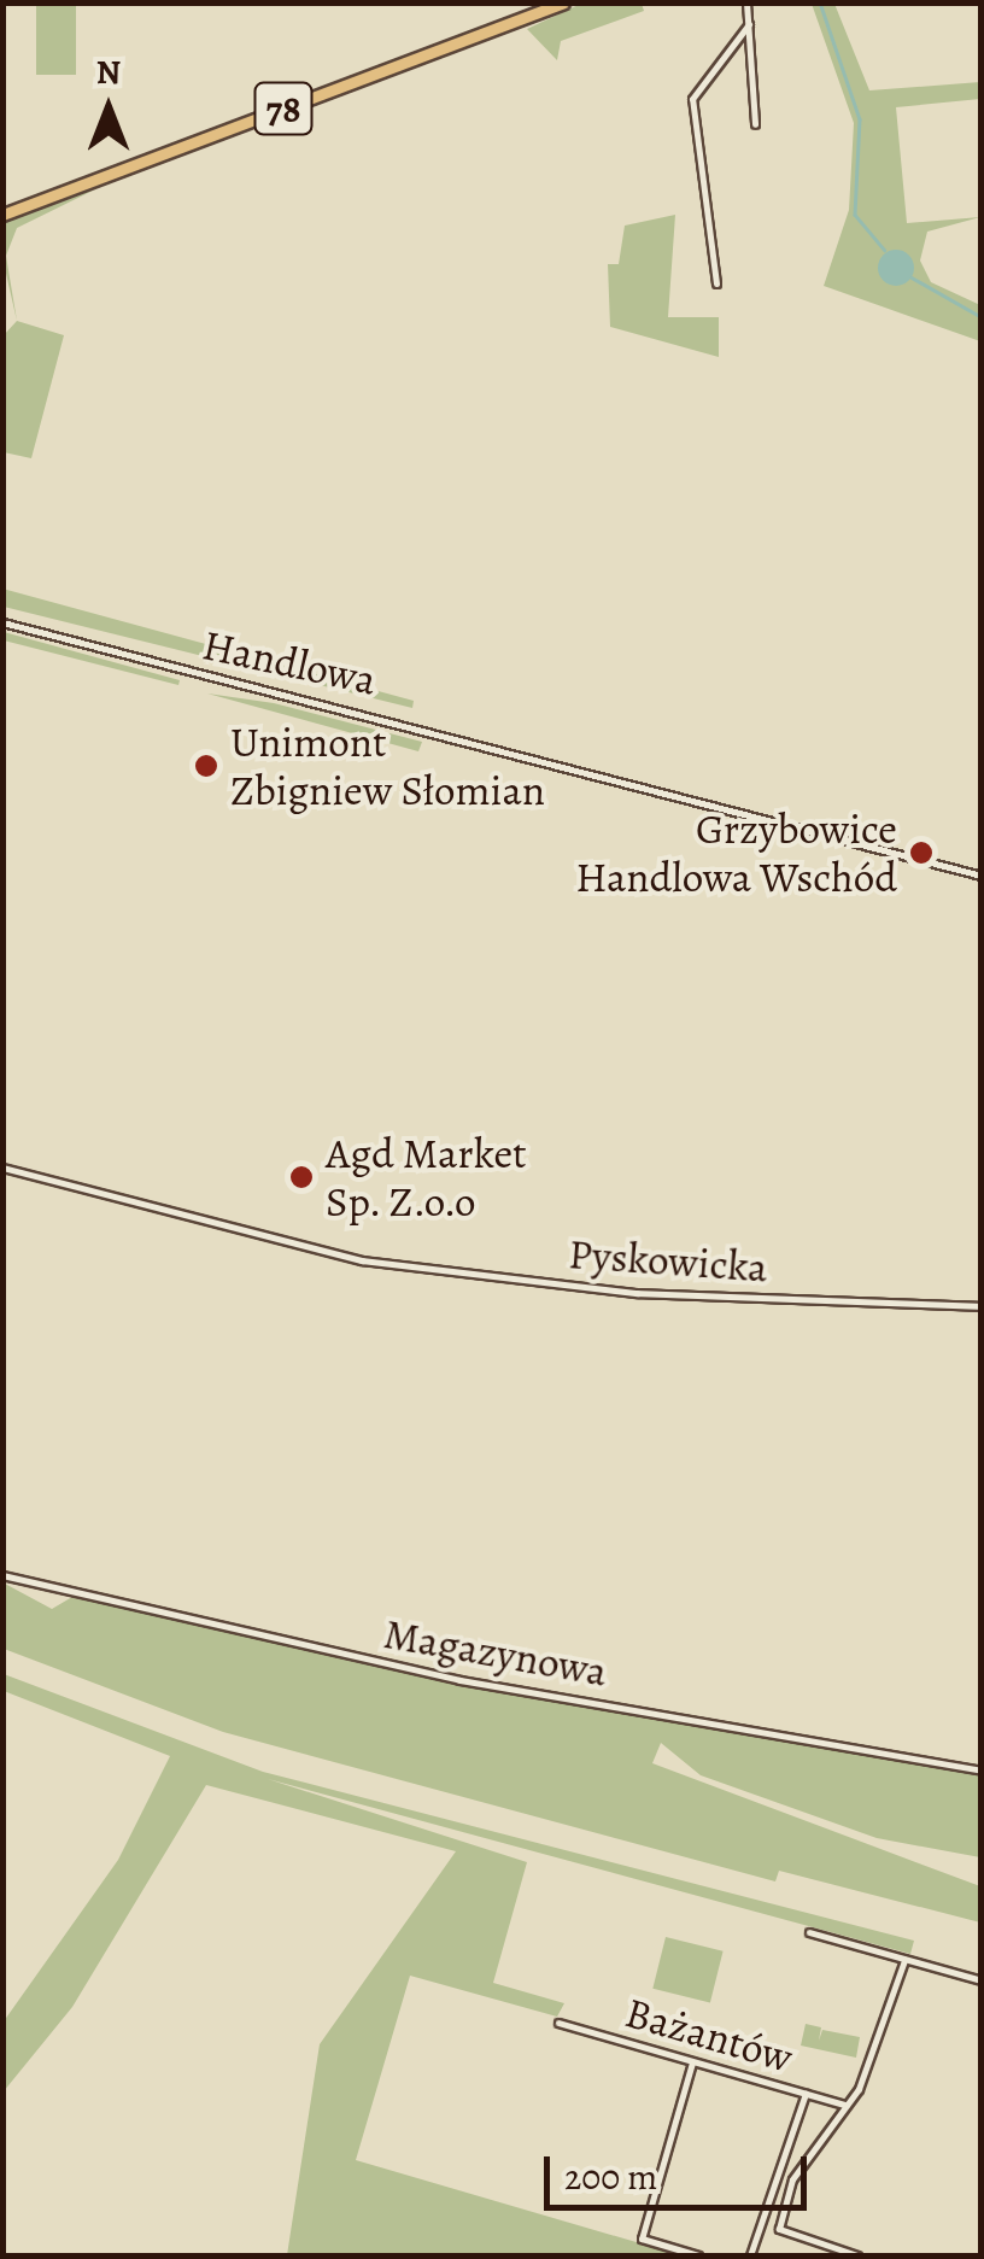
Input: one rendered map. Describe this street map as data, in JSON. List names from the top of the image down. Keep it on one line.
{"streets":{"main road":["78"],"street":["Handlowa","Pyskowicka","Magazynowa","Bażantów"]},"places":["Unimont Zbigniew Słomian","Grzybowice Handlowa Wschód","Agd Market Sp. Z.o.o"],"scale_bar":"200 m","north":"top"}
